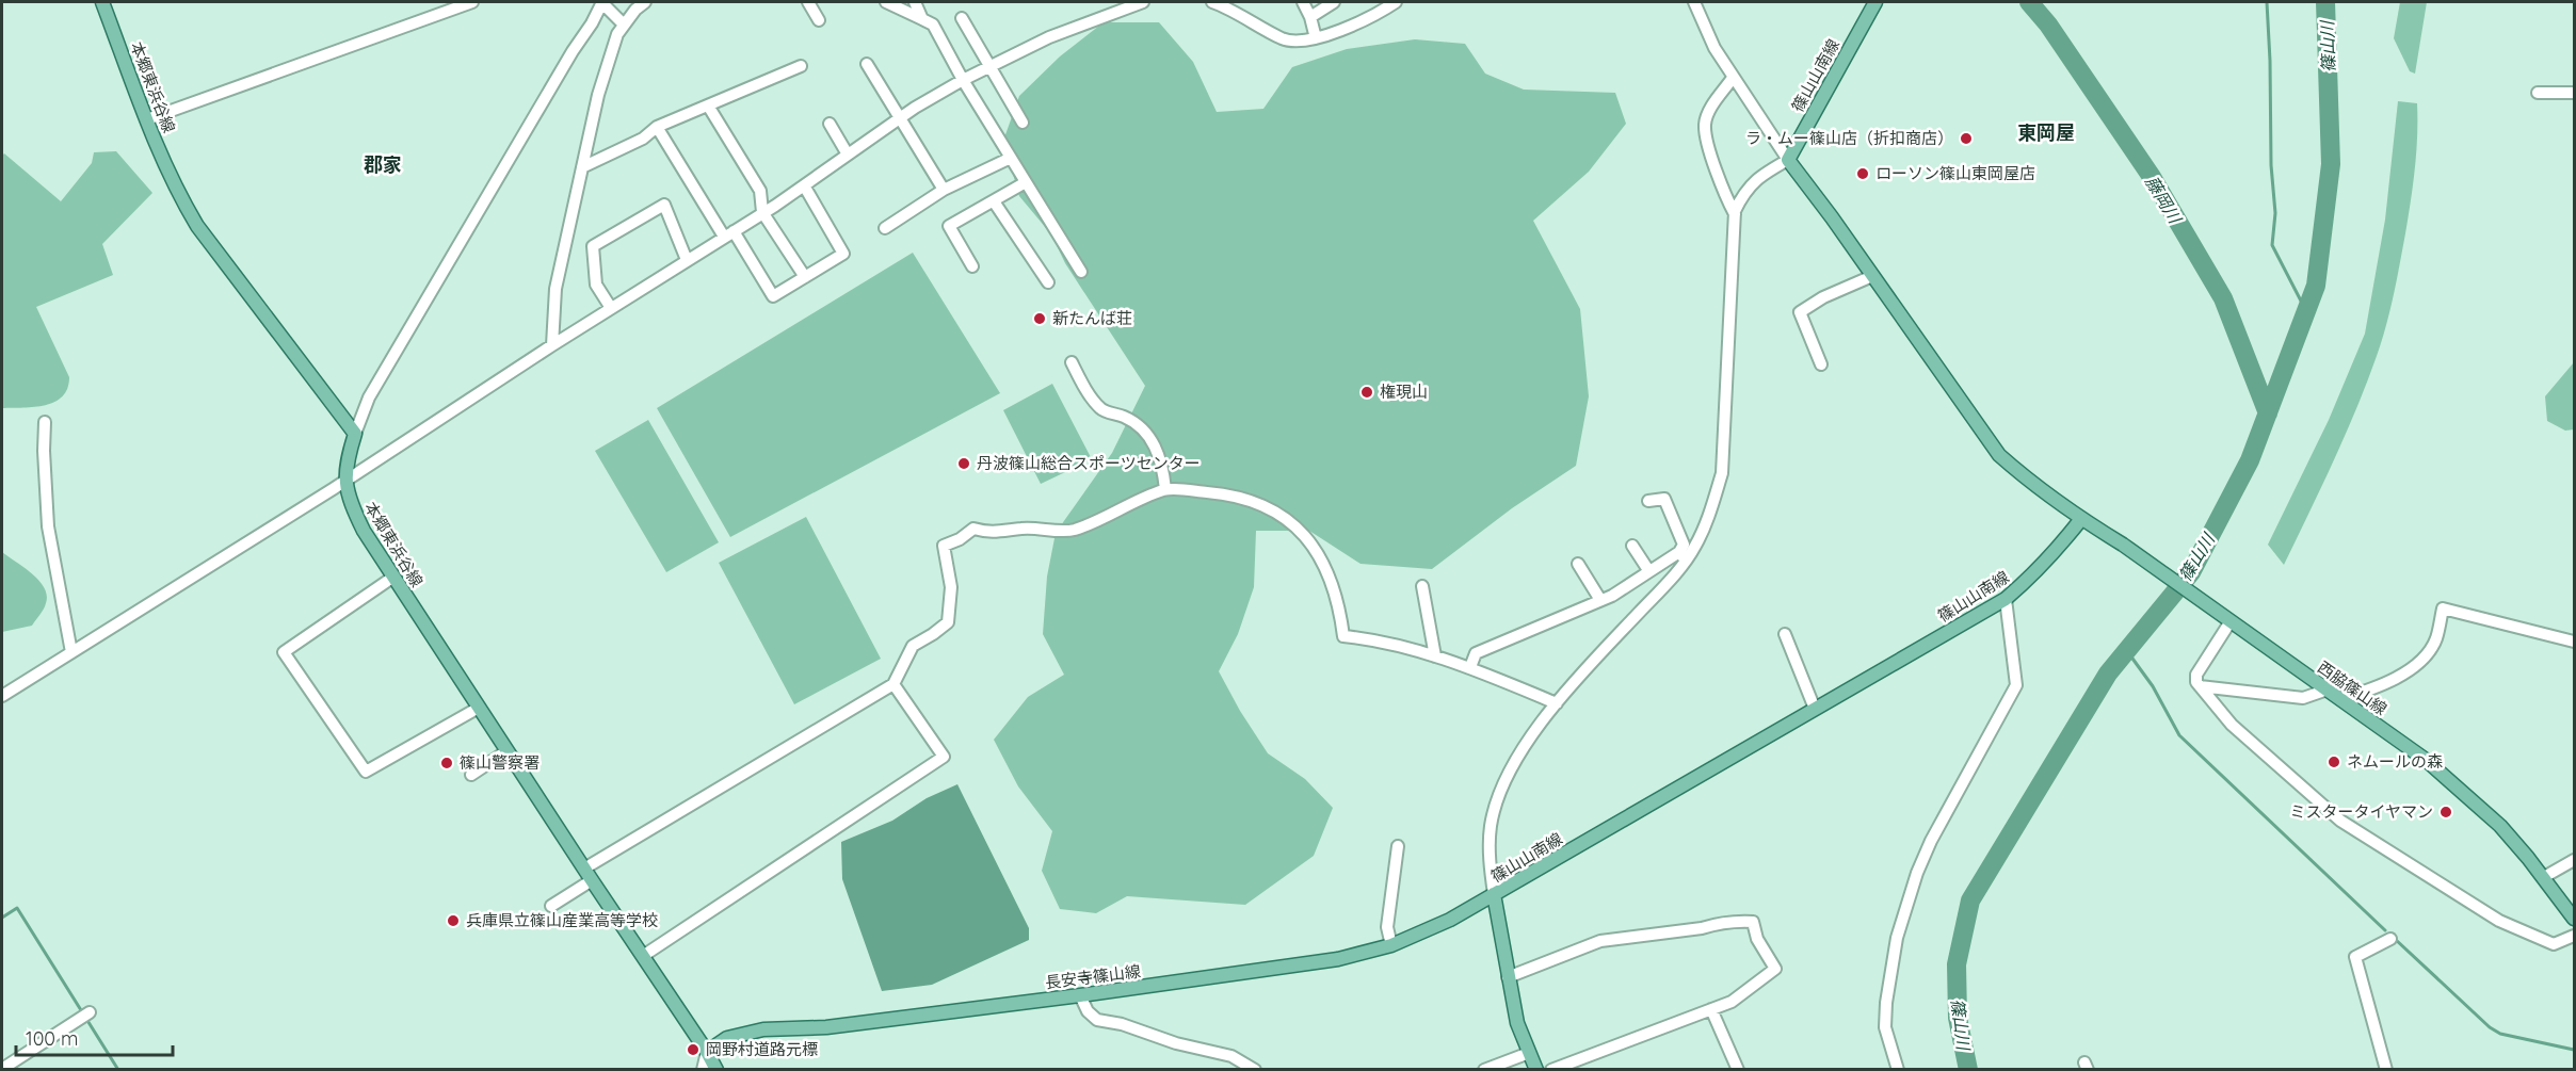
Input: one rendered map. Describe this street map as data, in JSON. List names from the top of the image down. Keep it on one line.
{"streets":{"main road":["篠山山南線","本郷東浜谷線","西脇篠山線","長安寺篠山線"]},"crossings":[["篠山山南線","西脇篠山線"],["篠山山南線","長安寺篠山線"],["本郷東浜谷線","長安寺篠山線"]],"districts":["東岡屋","郡家"],"water":["篠山川","藤岡川"],"places":["ラ・ムー篠山店（折扣商店）","ローソン篠山東岡屋店","新たんば荘","権現山","丹波篠山総合スポーツセンター","ネムールの森","篠山警察署","ミスタータイヤマン","兵庫県立篠山産業高等学校","岡野村道路元標"],"scale_bar":"100 m"}
